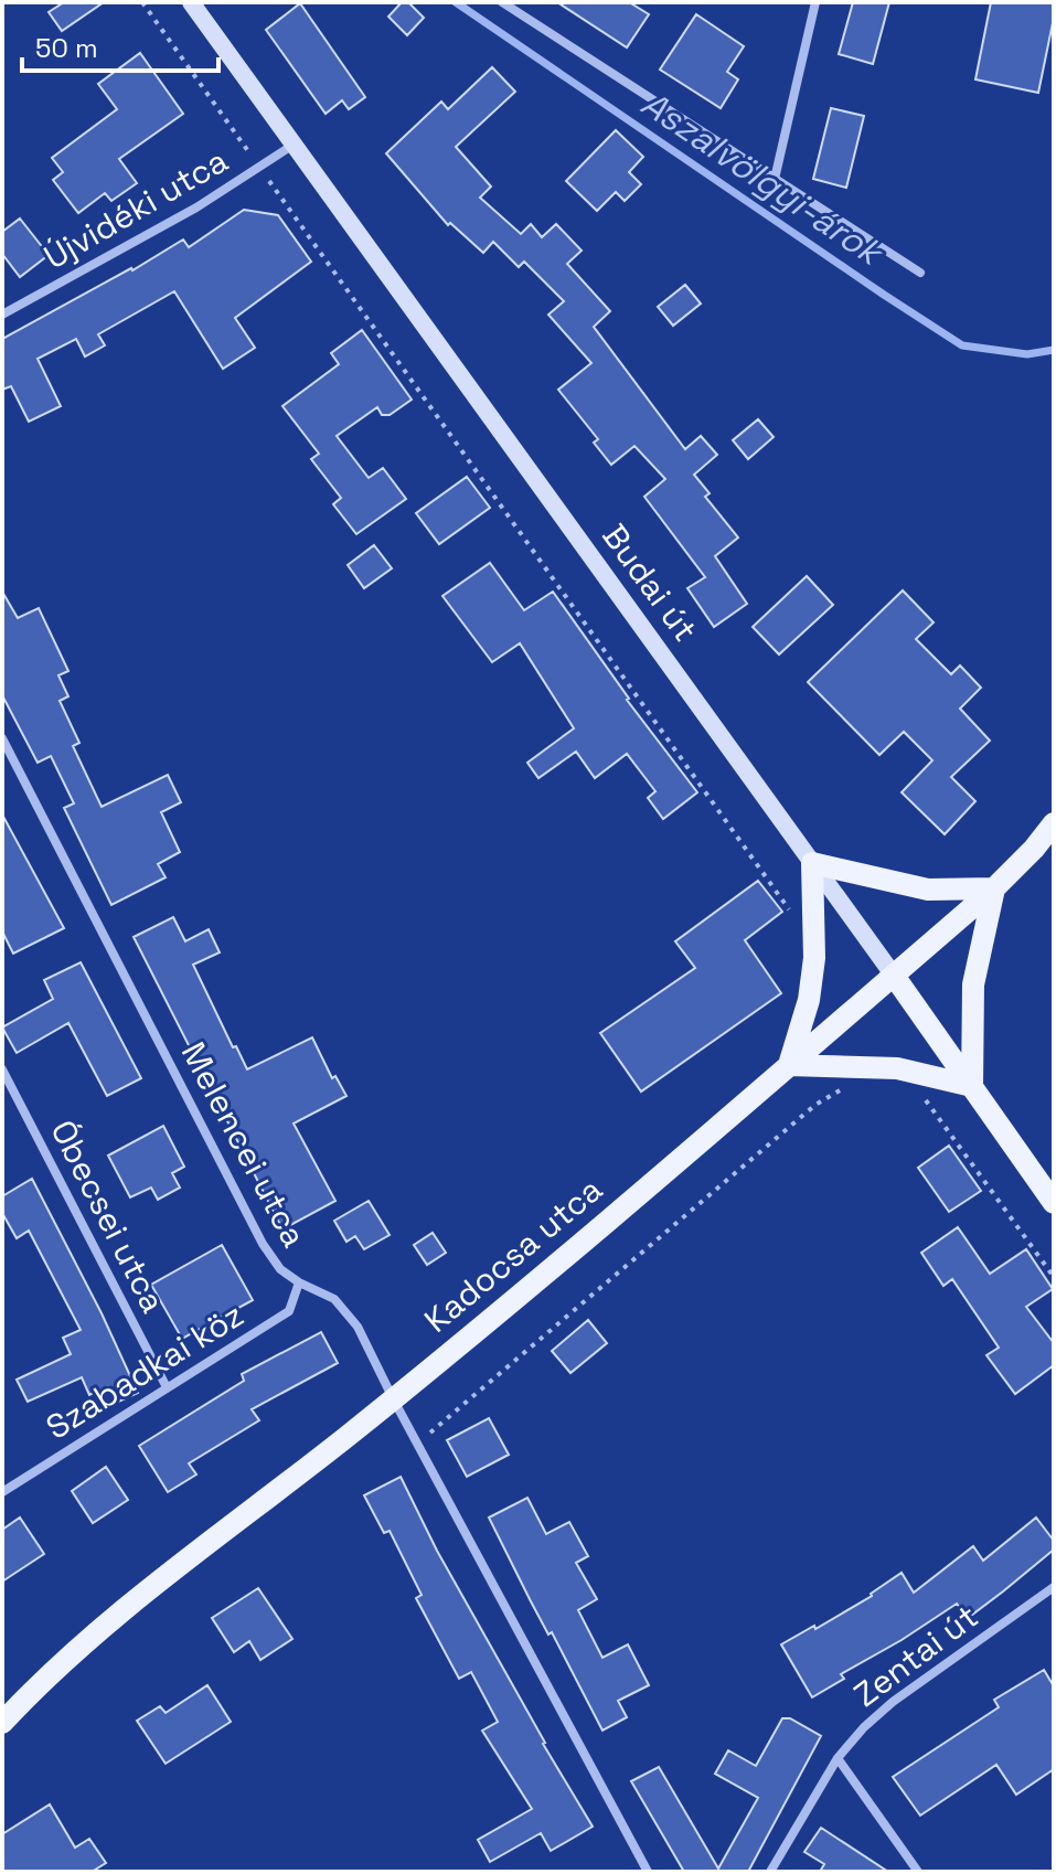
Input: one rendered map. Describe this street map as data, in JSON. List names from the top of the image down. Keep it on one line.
{"streets":{"main road":["Budai út","Kadocsa utca"],"street":["Újvidéki utca","Melencei utca","Óbecsei utca","Szabadkai köz","Zentai út"]},"crossings":[["Újvidéki utca","Budai út"],["Budai út","Kadocsa utca"],["Melencei utca","Kadocsa utca"],["Melencei utca","Szabadkai köz"],["Óbecsei utca","Szabadkai köz"]],"water":["Aszalvölgyi-árok"],"scale_bar":"50 m"}
